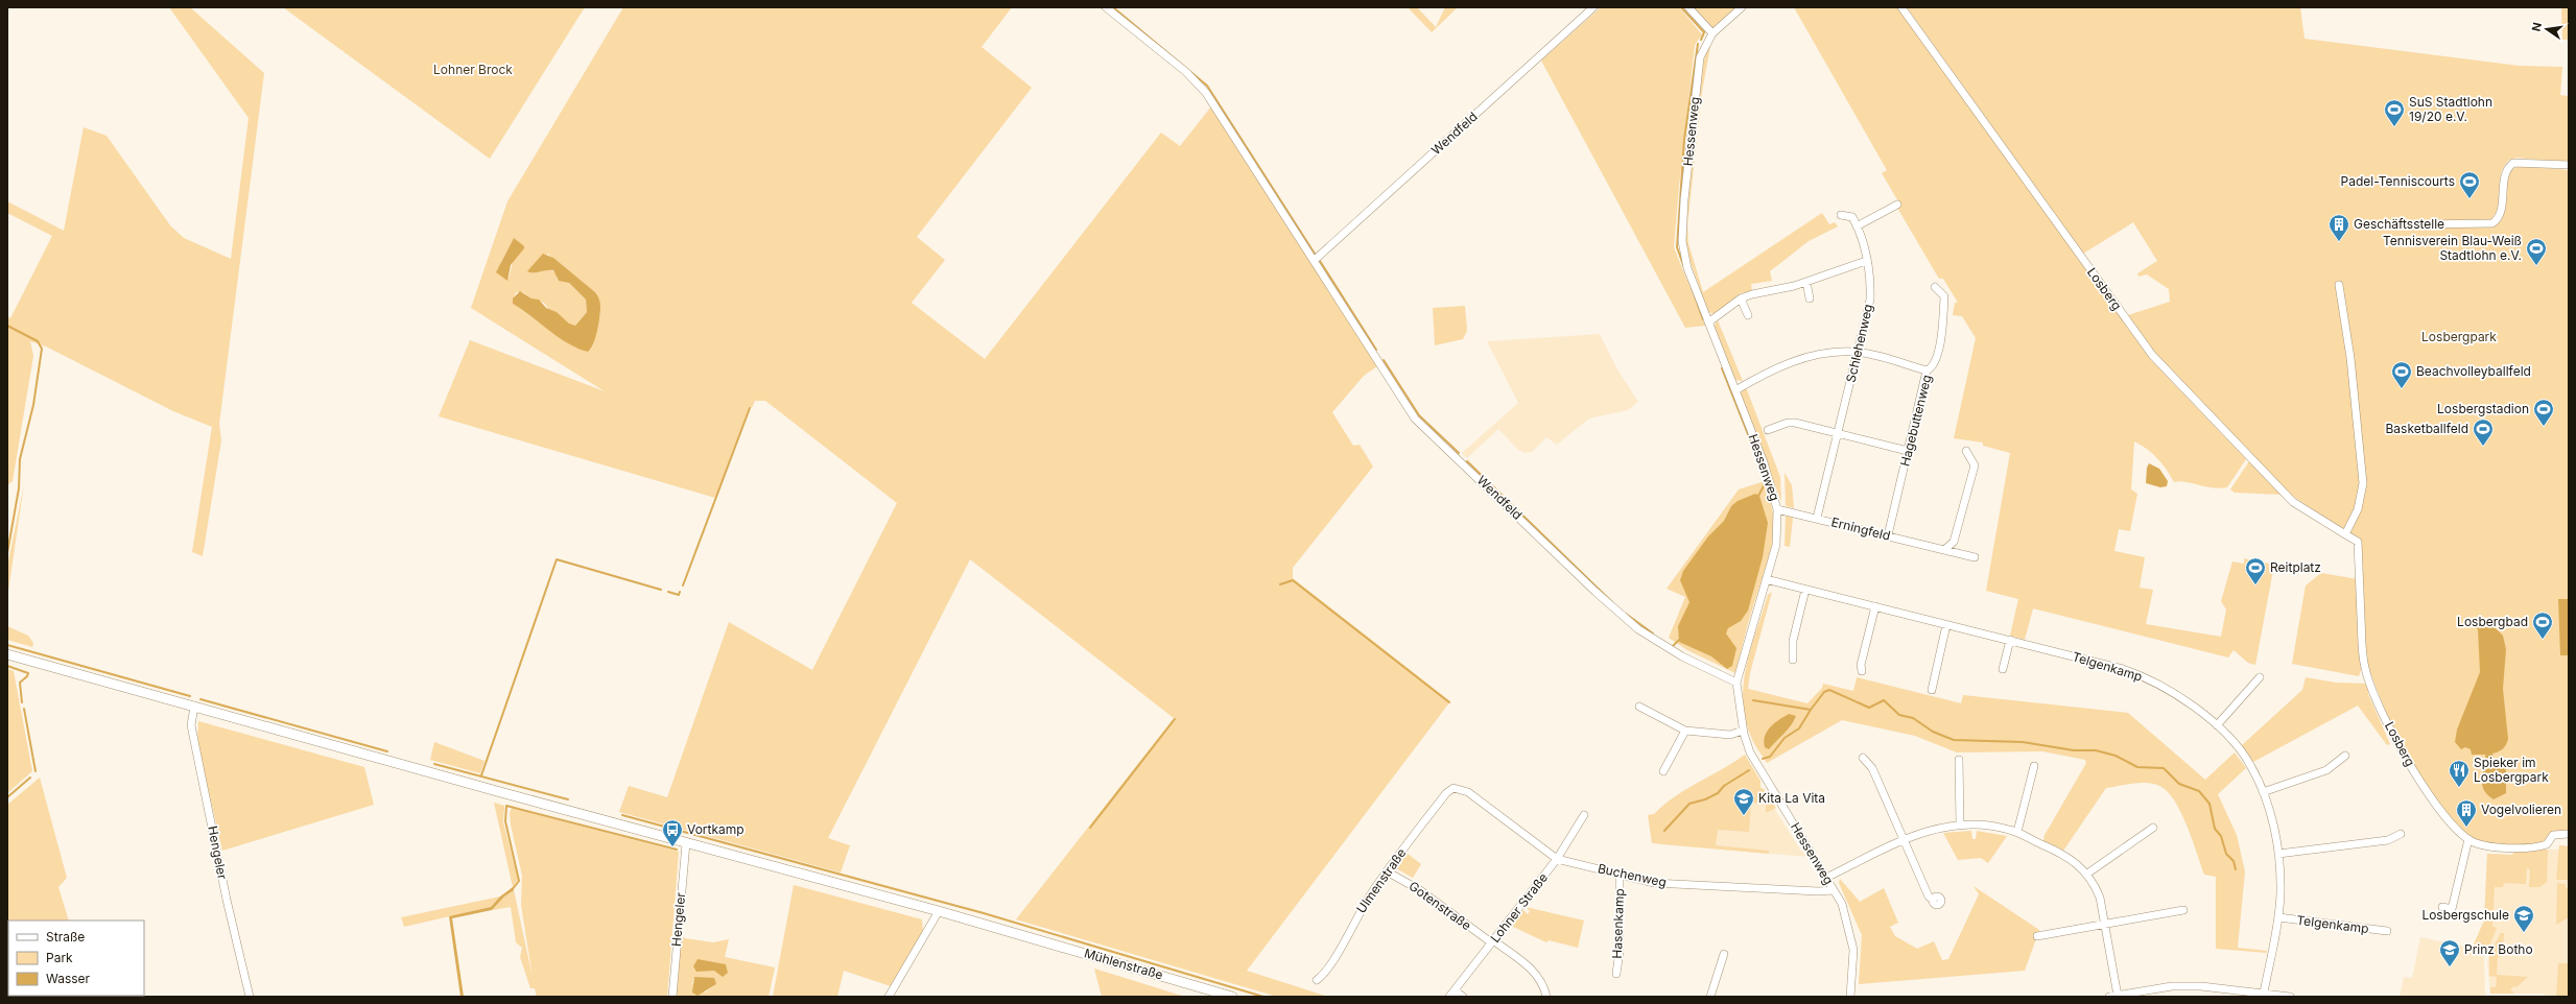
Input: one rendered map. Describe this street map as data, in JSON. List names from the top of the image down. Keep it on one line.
{"streets":{"main road":["Mühlenstraße"],"street":["Hessenweg","Wendfeld","Losberg","Schlehenweg","Hagebuttenweg","Erningfeld","Telgenkamp","Hengeler","Buchenweg","Ulmenstraße","Gotenstraße","Lohner Straße","Hasenkamp"]},"crossings":[["Hessenweg","Wendfeld"],["Hessenweg","Erningfeld"],["Hessenweg","Telgenkamp"],["Hessenweg","Buchenweg"],["Schlehenweg","Erningfeld"],["Hagebuttenweg","Erningfeld"],["Hengeler","Mühlenstraße"],["Buchenweg","Ulmenstraße"],["Buchenweg","Lohner Straße"],["Buchenweg","Hasenkamp"],["Ulmenstraße","Gotenstraße"],["Gotenstraße","Lohner Straße"]],"parks":["Lohner Brock","Losbergpark"],"places":{"sports":["SuS Stadtlohn 19/20 e.V.","Padel-Tenniscourts","Tennisverein Blau-Weiß Stadtlohn e.V.","Beachvolleyballfeld","Losbergstadion","Basketballfeld","Reitplatz","Losbergbad"],"building":["Geschäftsstelle","Vogelvolieren"],"restaurant":["Spieker im Losbergpark"],"school or university":["Kita La Vita","Losbergschule","Prinz Botho"],"bus stop":["Vortkamp"]},"legend":["Straße","Park","Wasser"],"north":"left"}
